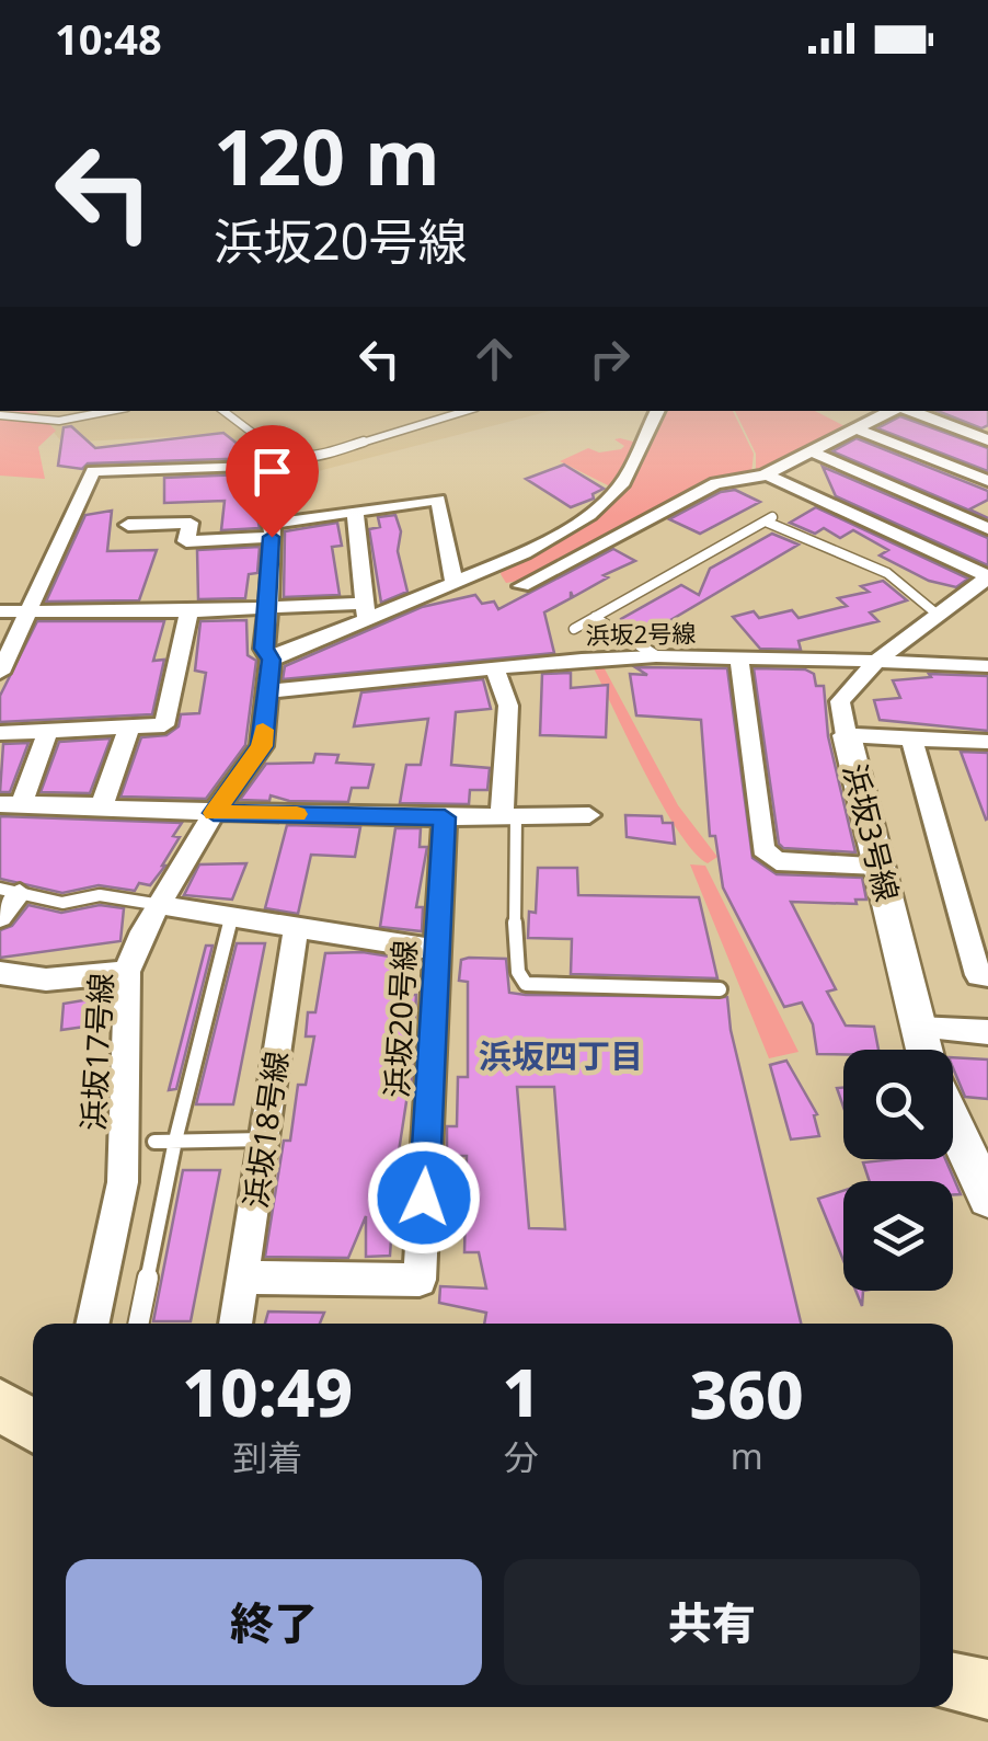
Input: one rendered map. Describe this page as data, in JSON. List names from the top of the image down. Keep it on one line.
{"streets":{"street":["浜坂2号線","浜坂3号線","浜坂20号線","浜坂17号線","浜坂18号線"]},"crossings":[["浜坂2号線","浜坂17号線"],["浜坂20号線","浜坂18号線"]],"districts":["浜坂四丁目"],"page":{"status":"10:48","turn":["120 m","浜坂20号線"],"eta":["10:49","到着","1","分","360","m"],"buttons":["終了","共有"]}}
